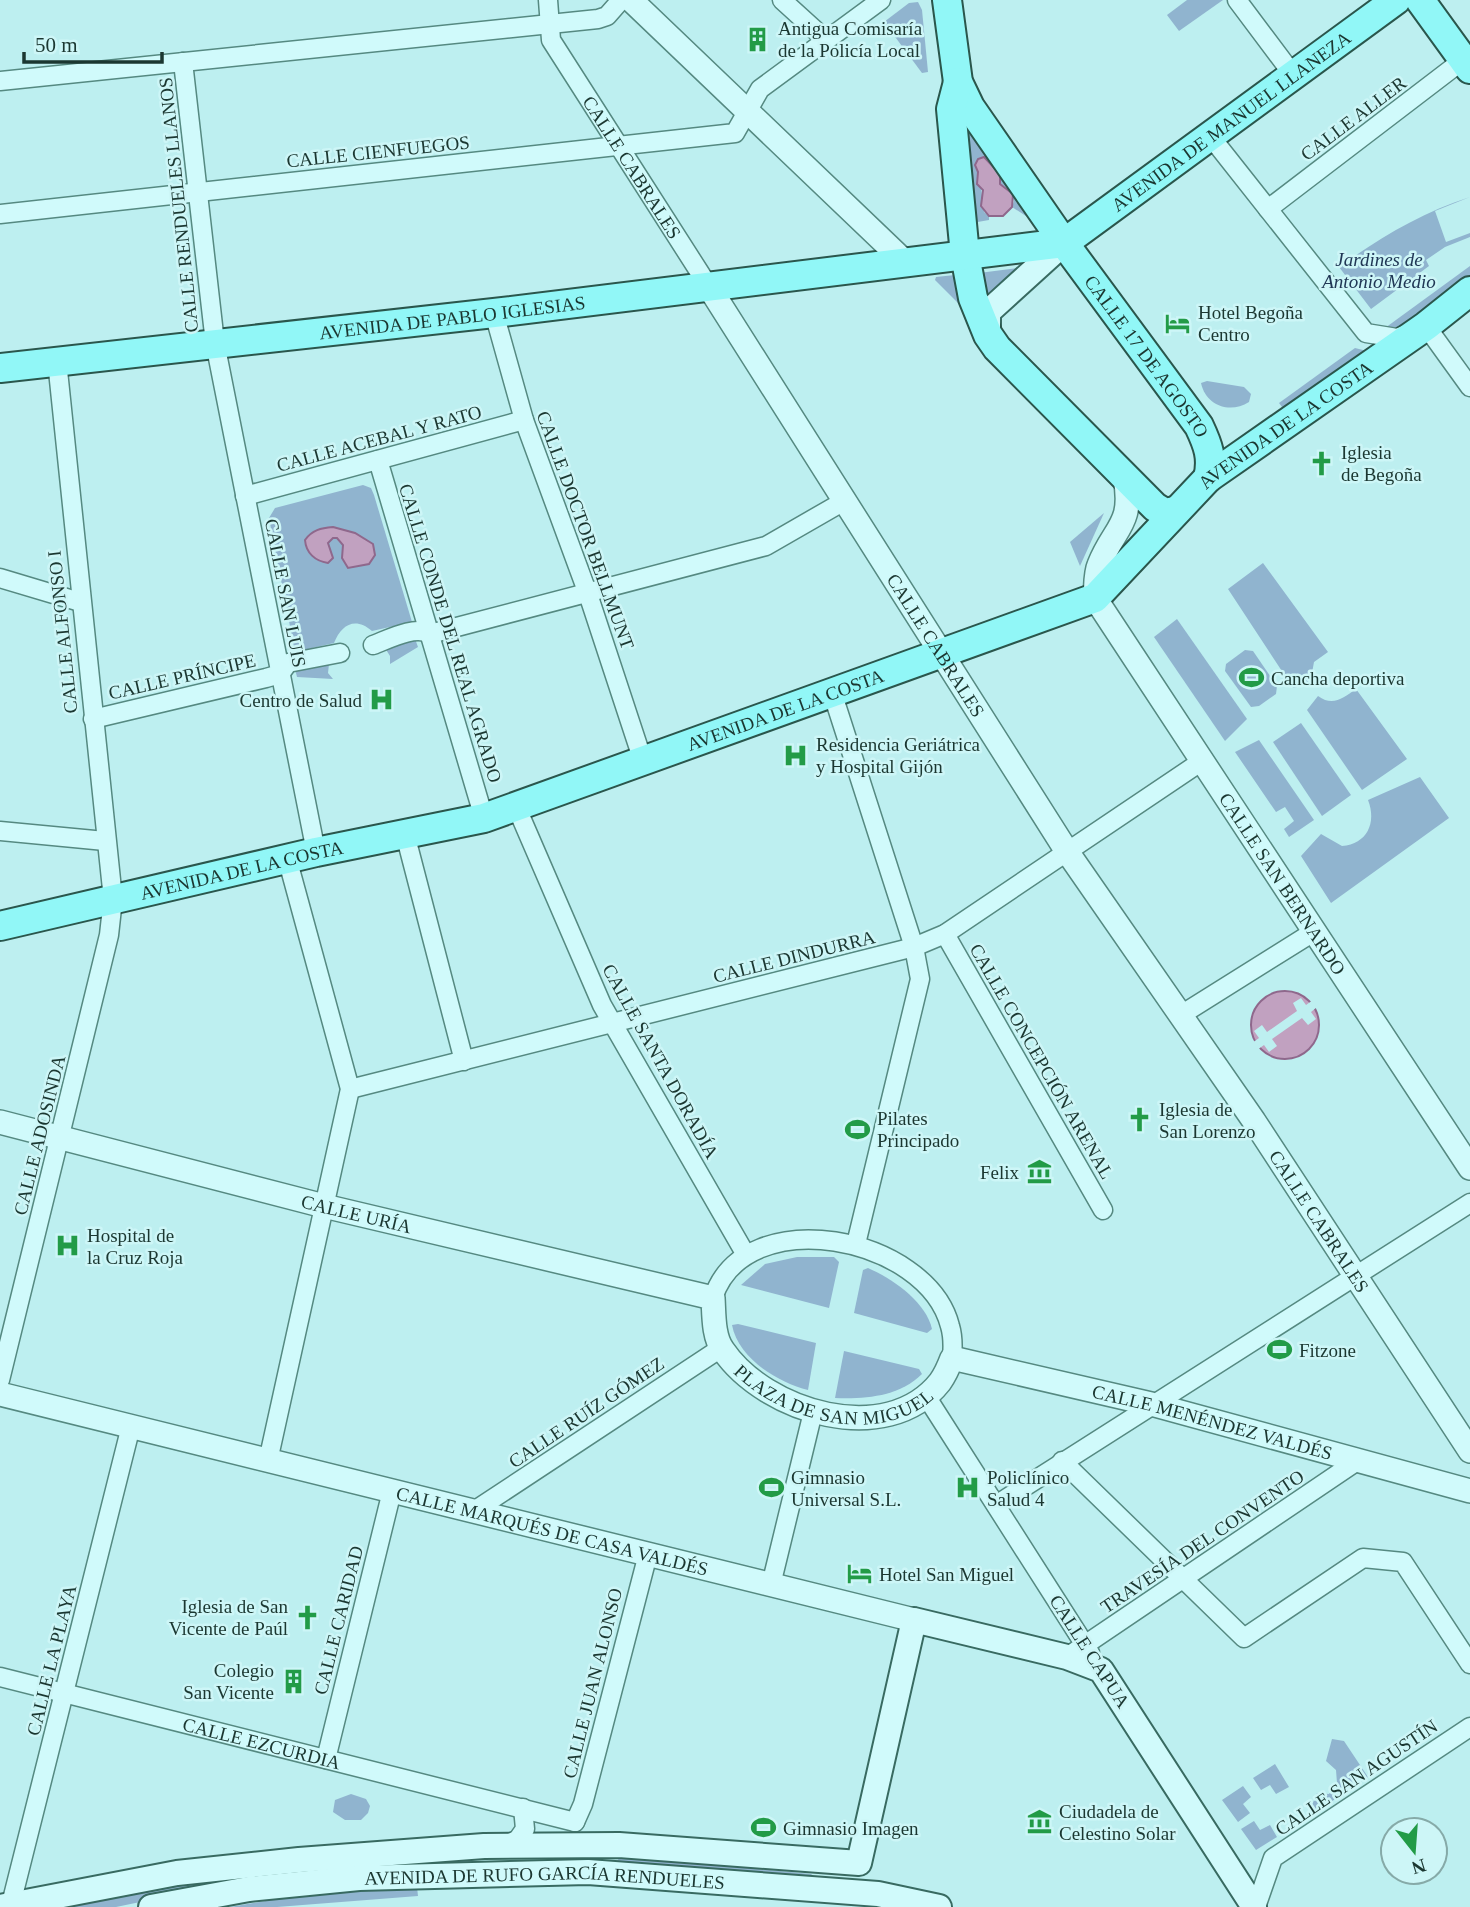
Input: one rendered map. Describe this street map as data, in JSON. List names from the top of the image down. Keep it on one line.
{"streets":{"main road":["AVENIDA DE MANUEL LLANEZA","AVENIDA DE PABLO IGLESIAS","CALLE 17 DE AGOSTO","AVENIDA DE LA COSTA","CALLE MARQUÉS DE CASA VALDÉS","CALLE CAPUA","CALLE EZCURDIA","AVENIDA DE RUFO GARCÍA RENDUELES"],"street":["CALLE ALLER","CALLE CIENFUEGOS","CALLE CABRALES","CALLE RENDUELES LLANOS","CALLE ACEBAL Y RATO","CALLE DOCTOR BELLMUNT","CALLE SAN LUIS","CALLE ALFONSO I","CALLE CONDE DEL REAL AGRADO","CALLE PRÍNCIPE","CALLE SAN BERNARDO","CALLE DINDURRA","CALLE SANTA DORADÍA","CALLE CONCEPCIÓN ARENAL","CALLE ADOSINDA","CALLE URÍA","PLAZA DE SAN MIGUEL","CALLE RUÍZ GÓMEZ","CALLE MENÉNDEZ VALDÉS","TRAVESÍA DEL CONVENTO","CALLE CARIDAD","CALLE LA PLAYA","CALLE JUAN ALONSO","CALLE SAN AGUSTÍN"]},"crossings":[["AVENIDA DE MANUEL LLANEZA","AVENIDA DE PABLO IGLESIAS"],["AVENIDA DE MANUEL LLANEZA","CALLE 17 DE AGOSTO"],["CALLE CIENFUEGOS","CALLE CABRALES"],["CALLE CIENFUEGOS","CALLE RENDUELES LLANOS"],["CALLE CABRALES","AVENIDA DE PABLO IGLESIAS"],["CALLE CABRALES","AVENIDA DE LA COSTA"],["CALLE CABRALES","CALLE DINDURRA"],["CALLE RENDUELES LLANOS","AVENIDA DE PABLO IGLESIAS"],["CALLE RENDUELES LLANOS","CALLE SAN LUIS"],["AVENIDA DE PABLO IGLESIAS","CALLE DOCTOR BELLMUNT"],["AVENIDA DE PABLO IGLESIAS","CALLE SAN LUIS"],["AVENIDA DE PABLO IGLESIAS","CALLE ALFONSO I"],["CALLE 17 DE AGOSTO","AVENIDA DE LA COSTA"],["AVENIDA DE LA COSTA","CALLE DOCTOR BELLMUNT"],["AVENIDA DE LA COSTA","CALLE SAN LUIS"],["AVENIDA DE LA COSTA","CALLE ALFONSO I"],["AVENIDA DE LA COSTA","CALLE CONDE DEL REAL AGRADO"],["AVENIDA DE LA COSTA","CALLE SAN BERNARDO"],["AVENIDA DE LA COSTA","CALLE SANTA DORADÍA"],["AVENIDA DE LA COSTA","CALLE ADOSINDA"],["CALLE ACEBAL Y RATO","CALLE DOCTOR BELLMUNT"],["CALLE ACEBAL Y RATO","CALLE SAN LUIS"],["CALLE ACEBAL Y RATO","CALLE CONDE DEL REAL AGRADO"],["CALLE SAN LUIS","CALLE PRÍNCIPE"],["CALLE ALFONSO I","CALLE PRÍNCIPE"],["CALLE ALFONSO I","CALLE ADOSINDA"],["CALLE SAN BERNARDO","CALLE DINDURRA"],["CALLE DINDURRA","CALLE SANTA DORADÍA"],["CALLE DINDURRA","CALLE CONCEPCIÓN ARENAL"],["CALLE SANTA DORADÍA","CALLE URÍA"],["CALLE SANTA DORADÍA","PLAZA DE SAN MIGUEL"],["CALLE SANTA DORADÍA","CALLE RUÍZ GÓMEZ"],["CALLE SANTA DORADÍA","CALLE MENÉNDEZ VALDÉS"],["CALLE SANTA DORADÍA","CALLE CAPUA"],["CALLE ADOSINDA","CALLE URÍA"],["CALLE URÍA","PLAZA DE SAN MIGUEL"],["CALLE URÍA","CALLE RUÍZ GÓMEZ"],["CALLE URÍA","CALLE MENÉNDEZ VALDÉS"],["CALLE URÍA","CALLE CAPUA"],["PLAZA DE SAN MIGUEL","CALLE RUÍZ GÓMEZ"],["PLAZA DE SAN MIGUEL","CALLE MENÉNDEZ VALDÉS"],["PLAZA DE SAN MIGUEL","CALLE CAPUA"],["CALLE RUÍZ GÓMEZ","CALLE MENÉNDEZ VALDÉS"],["CALLE RUÍZ GÓMEZ","CALLE MARQUÉS DE CASA VALDÉS"],["CALLE RUÍZ GÓMEZ","CALLE CAPUA"],["CALLE MENÉNDEZ VALDÉS","TRAVESÍA DEL CONVENTO"],["CALLE MENÉNDEZ VALDÉS","CALLE CAPUA"],["CALLE MARQUÉS DE CASA VALDÉS","TRAVESÍA DEL CONVENTO"],["CALLE MARQUÉS DE CASA VALDÉS","CALLE CARIDAD"],["CALLE MARQUÉS DE CASA VALDÉS","CALLE CAPUA"],["CALLE MARQUÉS DE CASA VALDÉS","CALLE LA PLAYA"],["CALLE MARQUÉS DE CASA VALDÉS","CALLE JUAN ALONSO"],["TRAVESÍA DEL CONVENTO","CALLE CAPUA"],["CALLE CARIDAD","CALLE EZCURDIA"],["CALLE CAPUA","CALLE SAN AGUSTÍN"],["CALLE LA PLAYA","CALLE EZCURDIA"],["CALLE LA PLAYA","AVENIDA DE RUFO GARCÍA RENDUELES"],["CALLE JUAN ALONSO","CALLE EZCURDIA"],["CALLE JUAN ALONSO","AVENIDA DE RUFO GARCÍA RENDUELES"],["CALLE EZCURDIA","AVENIDA DE RUFO GARCÍA RENDUELES"]],"parks":["Jardines de Antonio Medio"],"places":{"building":["Antigua Comisaría de la Policía Local","Colegio San Vicente"],"hotel":["Hotel Begoña Centro","Hotel San Miguel"],"church":["Iglesia de Begoña","Iglesia de San Lorenzo","Iglesia de San Vicente de Paúl"],"sports":["Cancha deportiva","Pilates Principado","Fitzone","Gimnasio Universal S.L.","Gimnasio Imagen"],"hospital":["Centro de Salud","Residencia Geriátrica y Hospital Gijón","Hospital de la Cruz Roja","Policlínico Salud 4"],"museum":["Felix","Ciudadela de Celestino Solar"]},"scale_bar":"50 m","north":"bottom"}
